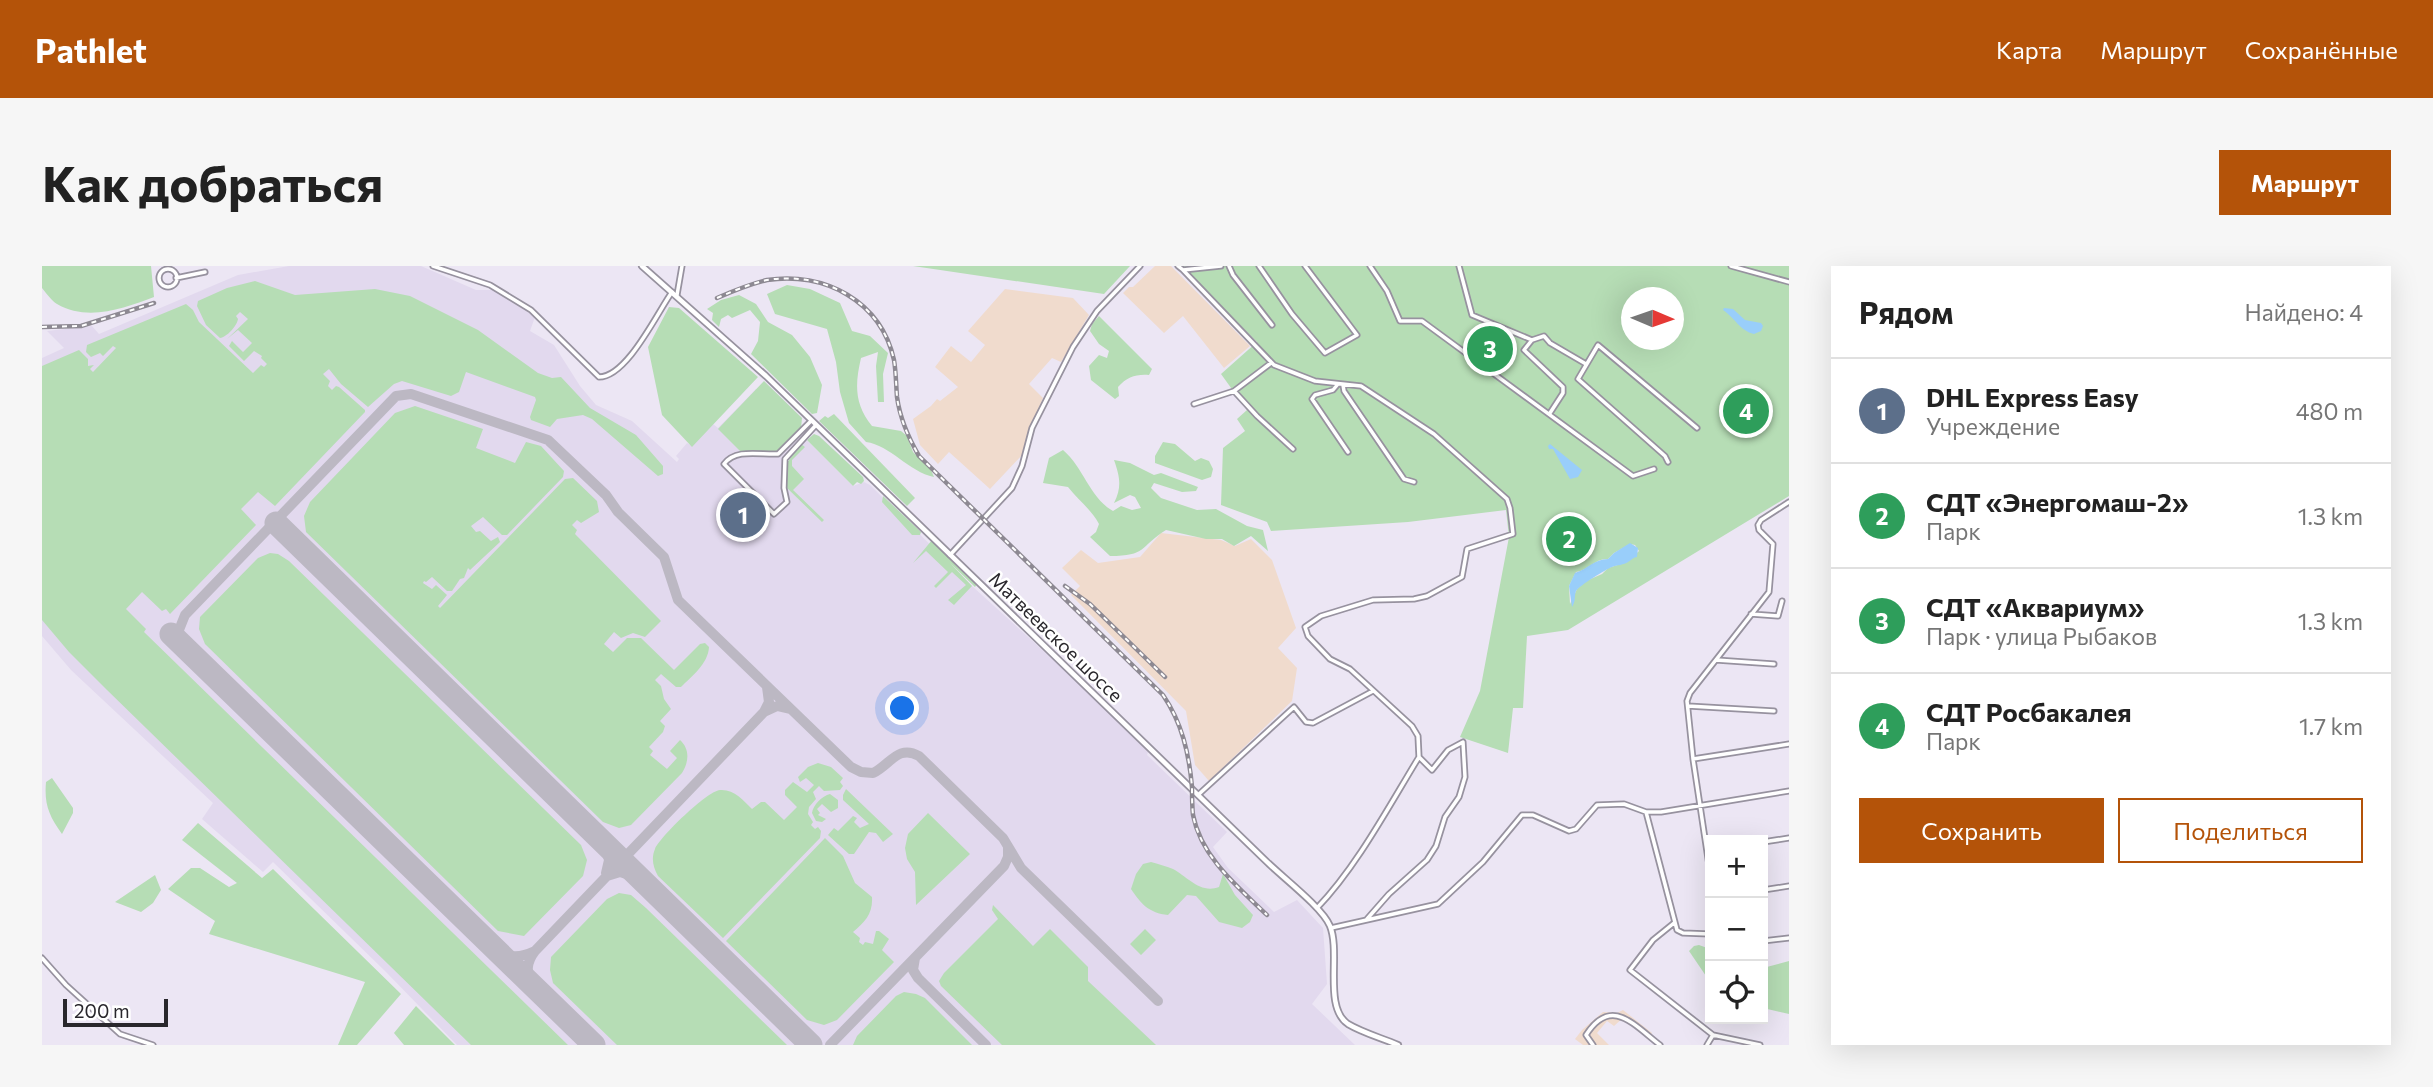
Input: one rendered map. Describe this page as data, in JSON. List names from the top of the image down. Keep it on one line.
{"streets":{"main road":["Матвеевское шоссе"]},"scale_bar":"200 m","north":"right","page":{"header":"Pathlet","nav":["Карта","Маршрут","Сохранённые"],"buttons":["Маршрут",["Сохранить","Поделиться"]],"title":"Как добраться","heading":["Рядом","Найдено: 4"],"pins":["3","4","1","2"],"list":[{"mark":"1","name":"DHL Express Easy","note":"Учреждение","value":"480 m"},{"mark":"2","name":"СДТ «Энергомаш-2»","note":"Парк","value":"1.3 km"},{"mark":"3","name":"СДТ «Аквариум»","note":"Парк · улица Рыбаков","value":"1.3 km"},{"mark":"4","name":"СДТ Росбакалея","note":"Парк","value":"1.7 km"}],"map_buttons":["+","−"],"scale":"200 m"}}
